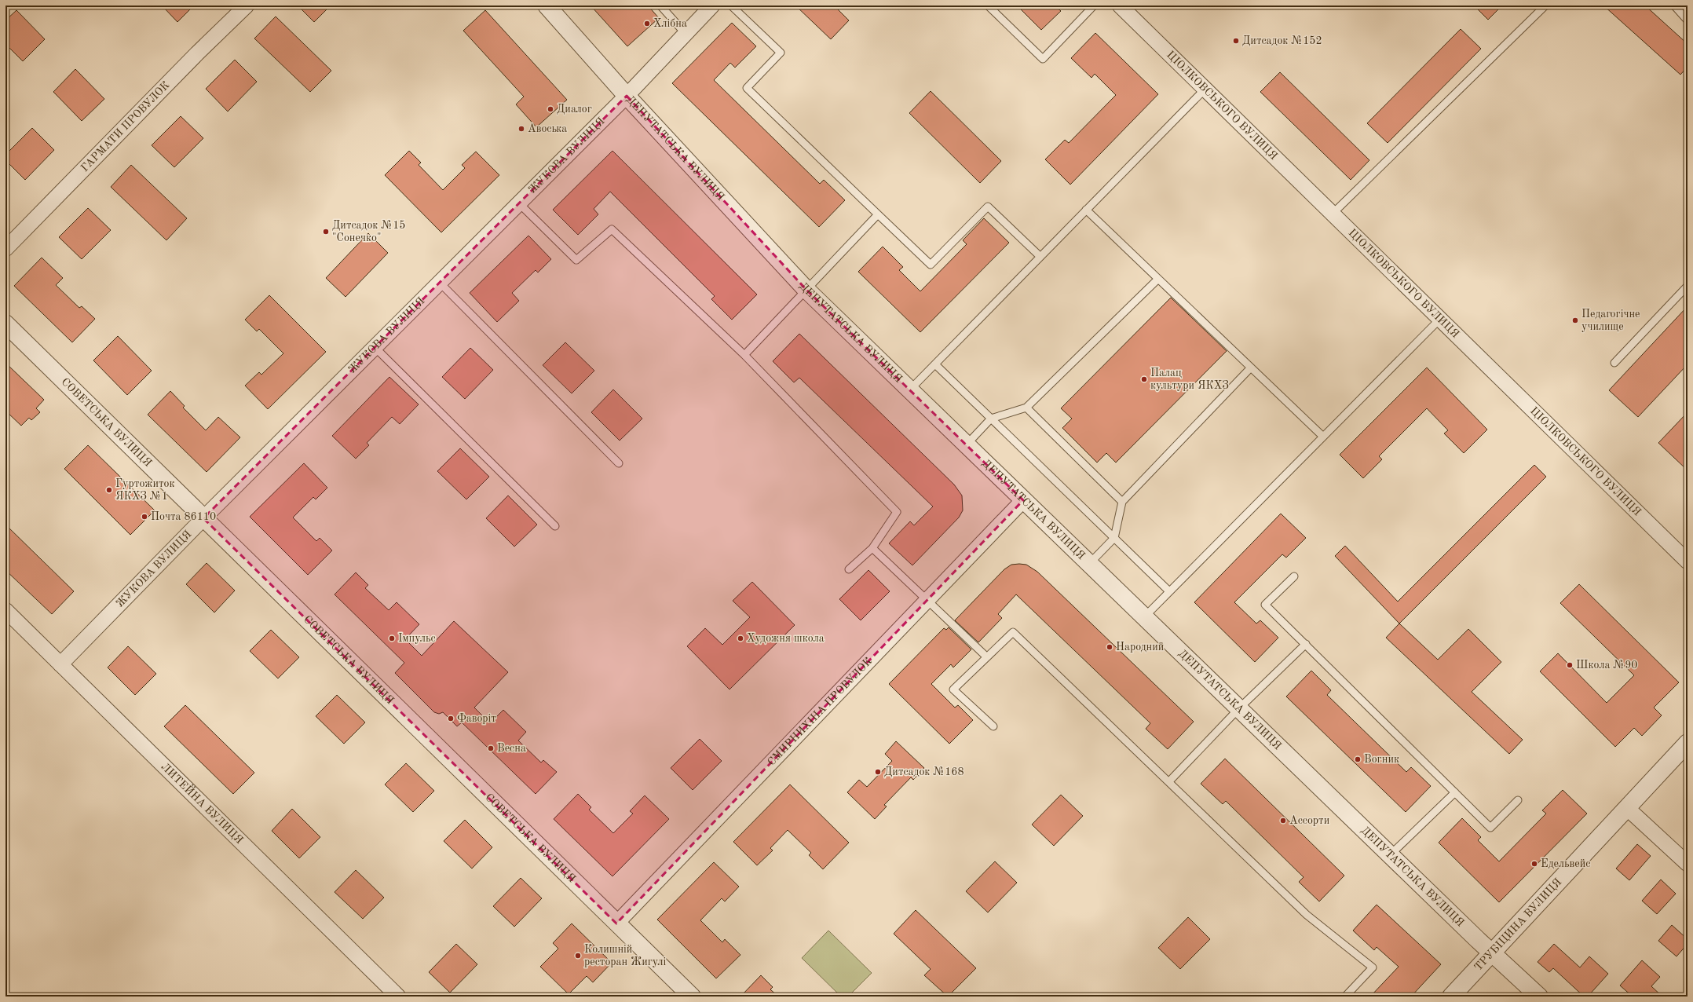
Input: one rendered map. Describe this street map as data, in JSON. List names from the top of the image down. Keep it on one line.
{"streets":{"street":["ЦІОЛКОВСЬКОГО ВУЛИЦЯ","ГАРМАТИ ПРОВУЛОК","ДЕПУТАТСЬКА ВУЛИЦЯ","ЖУКОВА ВУЛИЦЯ","СОВЕТСЬКА ВУЛИЦЯ","СМИРНИХІНА ПРОВУЛОК","ЛИТЕЙНА ВУЛИЦЯ","ТРУБІЦИНА ВУЛИЦЯ"]},"crossings":[["ДЕПУТАТСЬКА ВУЛИЦЯ","ЖУКОВА ВУЛИЦЯ"],["ДЕПУТАТСЬКА ВУЛИЦЯ","СМИРНИХІНА ПРОВУЛОК"],["ДЕПУТАТСЬКА ВУЛИЦЯ","ТРУБІЦИНА ВУЛИЦЯ"],["ЖУКОВА ВУЛИЦЯ","СОВЕТСЬКА ВУЛИЦЯ"],["ЖУКОВА ВУЛИЦЯ","ЛИТЕЙНА ВУЛИЦЯ"],["СОВЕТСЬКА ВУЛИЦЯ","СМИРНИХІНА ПРОВУЛОК"]],"places":["Хлібна","Дитсадок №152","Диалог","Авоська","Дитсадок №15 \"Сонечко\"","Педагогічне училище","Палац культури ЯКХЗ","Гуртожиток ЯКХЗ №1","Почта 86110","Імпульс","Художня школа","Народний","Школа №90","Фаворіт","Весна","Вогник","Дитсадок №168","Ассорти","Едельвейс","Колишній ресторан Жигулі"]}
